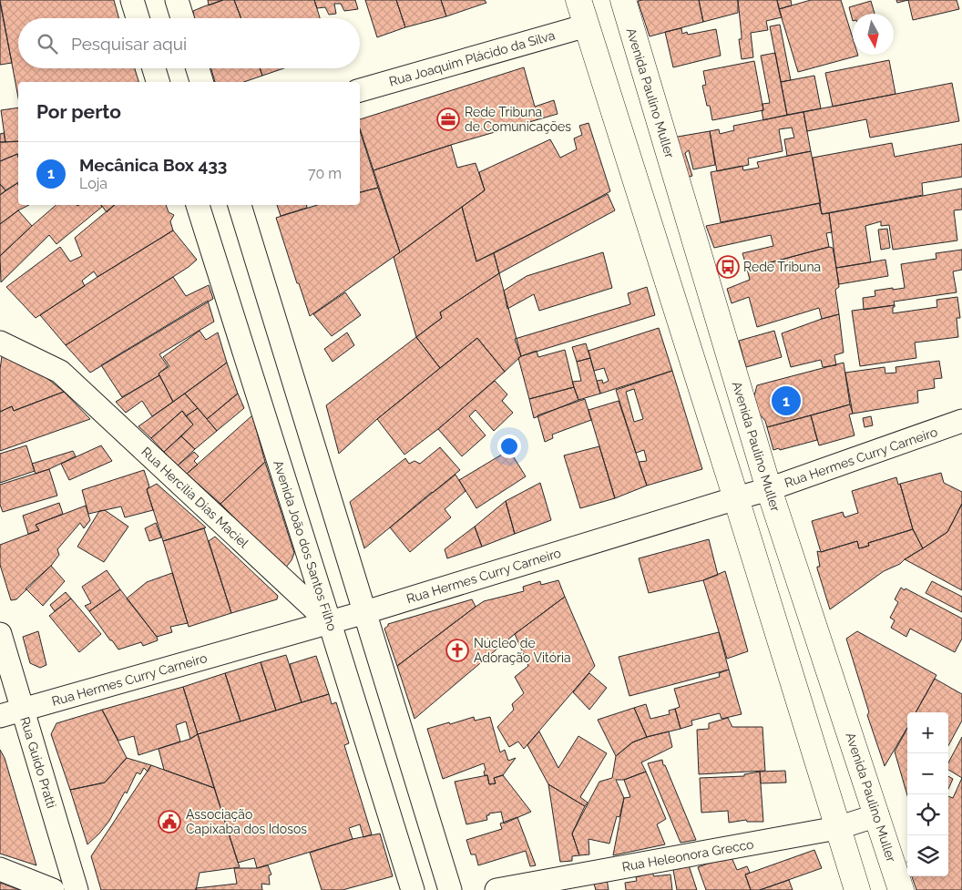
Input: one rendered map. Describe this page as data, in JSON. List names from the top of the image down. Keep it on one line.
{"streets":{"main road":["Avenida Paulino Muller"],"street":["Rua Joaquim Plácido da Silva","Rua Hermes Curry Carneiro","Rua Hercília Dias Maciel","Avenida João dos Santos Filho","Rua Guido Pratti","Rua Heleonora Grecco"]},"crossings":[["Avenida Paulino Muller","Rua Hermes Curry Carneiro"],["Avenida Paulino Muller","Rua Heleonora Grecco"],["Rua Hermes Curry Carneiro","Rua Hercília Dias Maciel"],["Rua Hermes Curry Carneiro","Avenida João dos Santos Filho"],["Rua Hermes Curry Carneiro","Rua Guido Pratti"],["Rua Hercília Dias Maciel","Avenida João dos Santos Filho"]],"places":{"office":["Rede Tribuna de Comunicações"],"bus stop":["Rede Tribuna"],"church":["Núcleo de Adoração Vitória"],"public building":["Associação Capixaba dos Idosos"]},"north":"bottom","page":{"search":"Pesquisar aqui","heading":"Por perto","list":[{"mark":"1","name":"Mecânica Box 433","note":"Loja","value":"70 m"}],"pins":"1","map_buttons":["+","−"]}}
